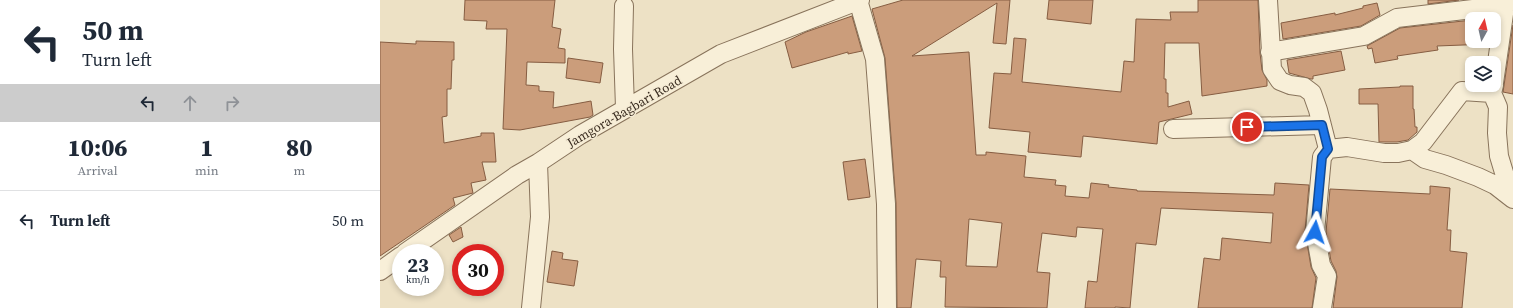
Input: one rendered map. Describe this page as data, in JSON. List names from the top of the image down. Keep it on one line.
{"streets":{"street":["Jamgora-Bagbari Road"]},"north":"top","page":{"turn":["50 m","Turn left"],"eta":["10:06","Arrival","1","min","80","m"],"list":[{"name":"Turn left","value":"50 m"}],"speed":"23 km/h","limit":"30"}}
